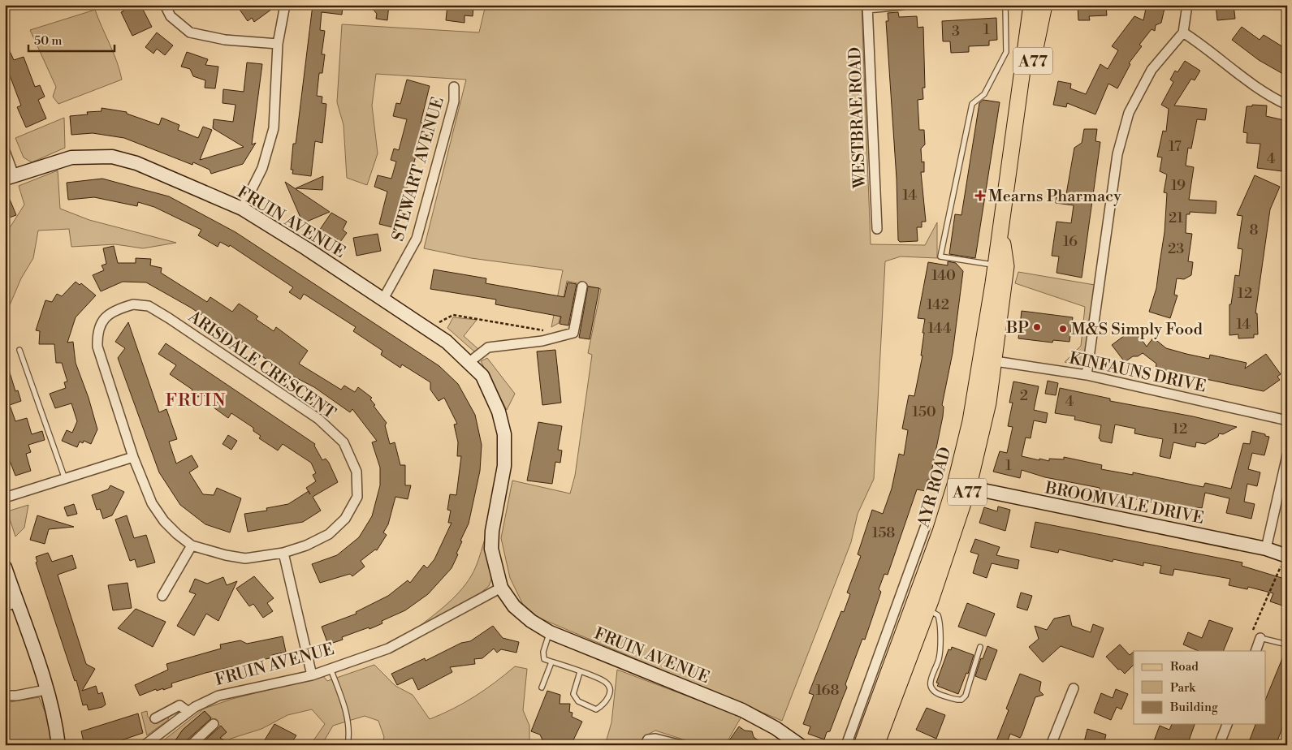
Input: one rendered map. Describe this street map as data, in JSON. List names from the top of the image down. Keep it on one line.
{"streets":{"main road":["A77","AYR ROAD"],"street":["WESTBRAE ROAD","STEWART AVENUE","FRUIN AVENUE","ARISDALE CRESCENT","KINFAUNS DRIVE","BROOMVALE DRIVE"]},"crossings":[["STEWART AVENUE","FRUIN AVENUE"],["KINFAUNS DRIVE","AYR ROAD"],["AYR ROAD","BROOMVALE DRIVE"]],"districts":["FRUIN"],"places":{"health":["Mearns Pharmacy"],"other":["BP","M&S Simply Food"]},"house_numbers":["1","3","17","4","19","14","21","8","16","23","140","12","142","14","144","2","4","150","12","1","158","168"],"legend":["Road","Park","Building"],"scale_bar":"50 m"}
